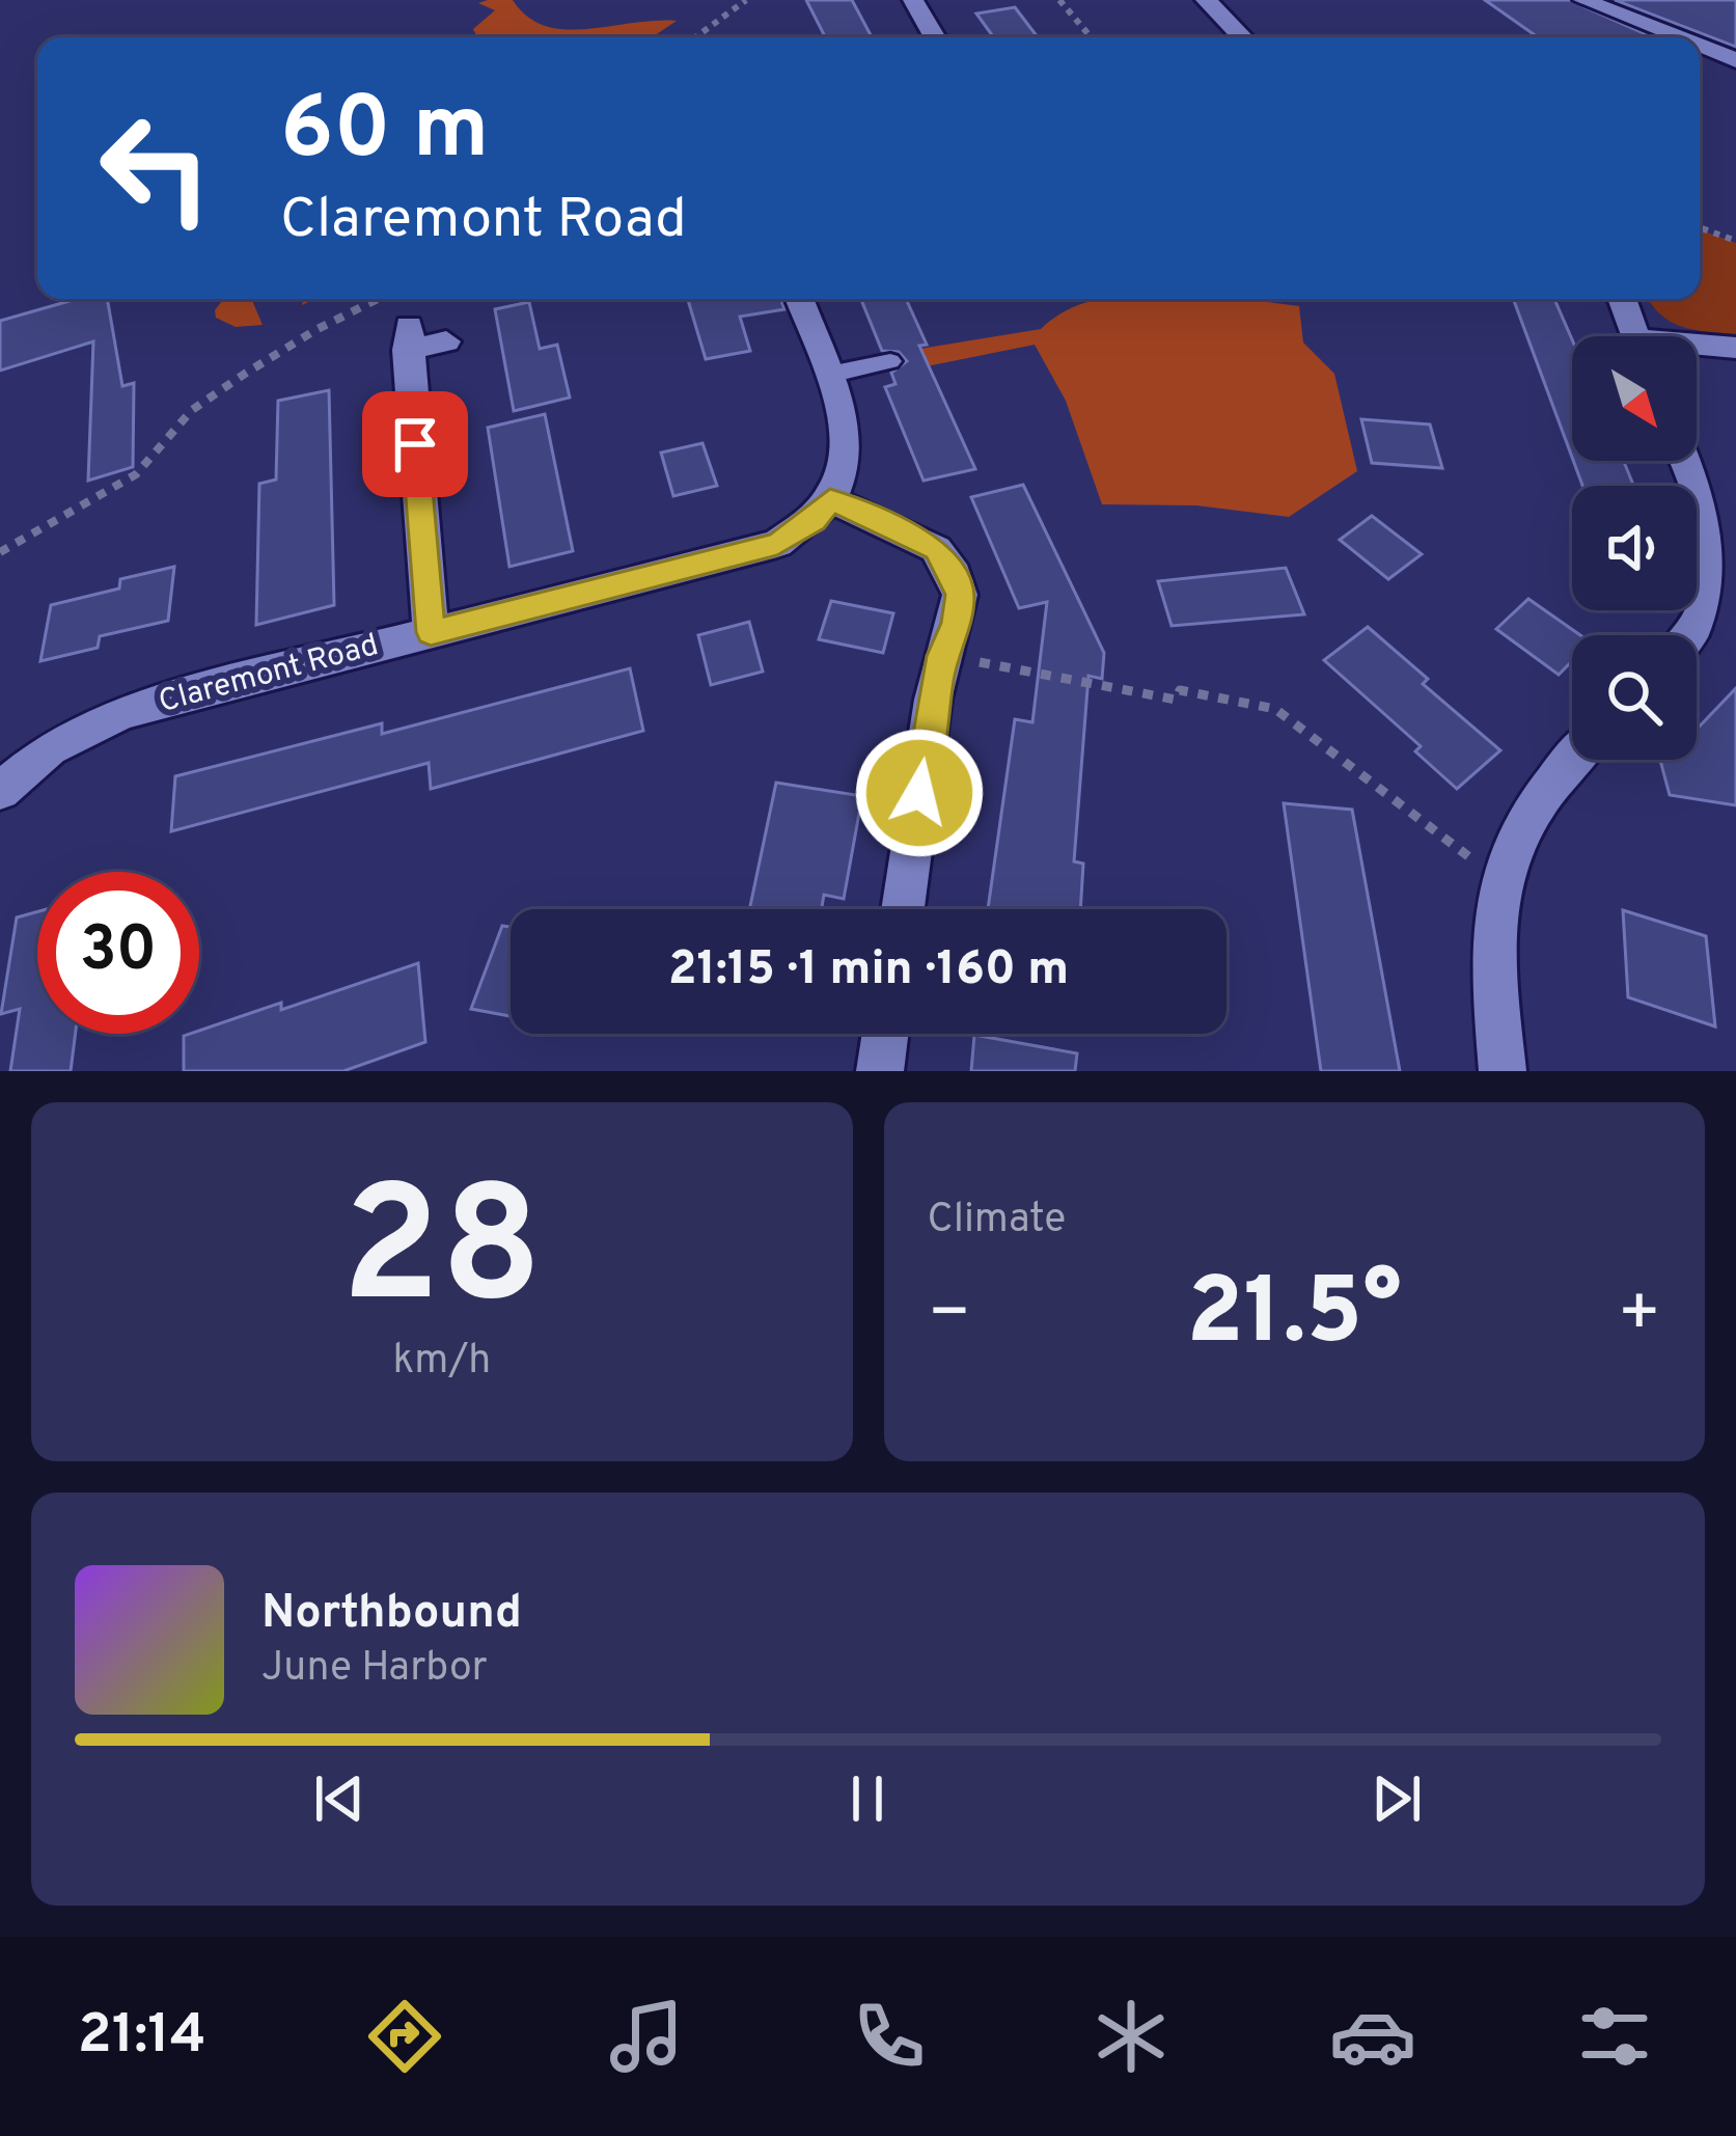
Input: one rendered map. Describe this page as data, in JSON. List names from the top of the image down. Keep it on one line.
{"streets":{"street":["Claremont Road"]},"north":"bottom right","page":{"turn":["60 m","Claremont Road"],"limit":"30","trip":"21:15 · 1 min · 160 m","tile":[["28","km/h"],"Climate"],"heat":["−","21.5°","+"],"song":["Northbound","June Harbor"],"tabs":"21:14"}}
